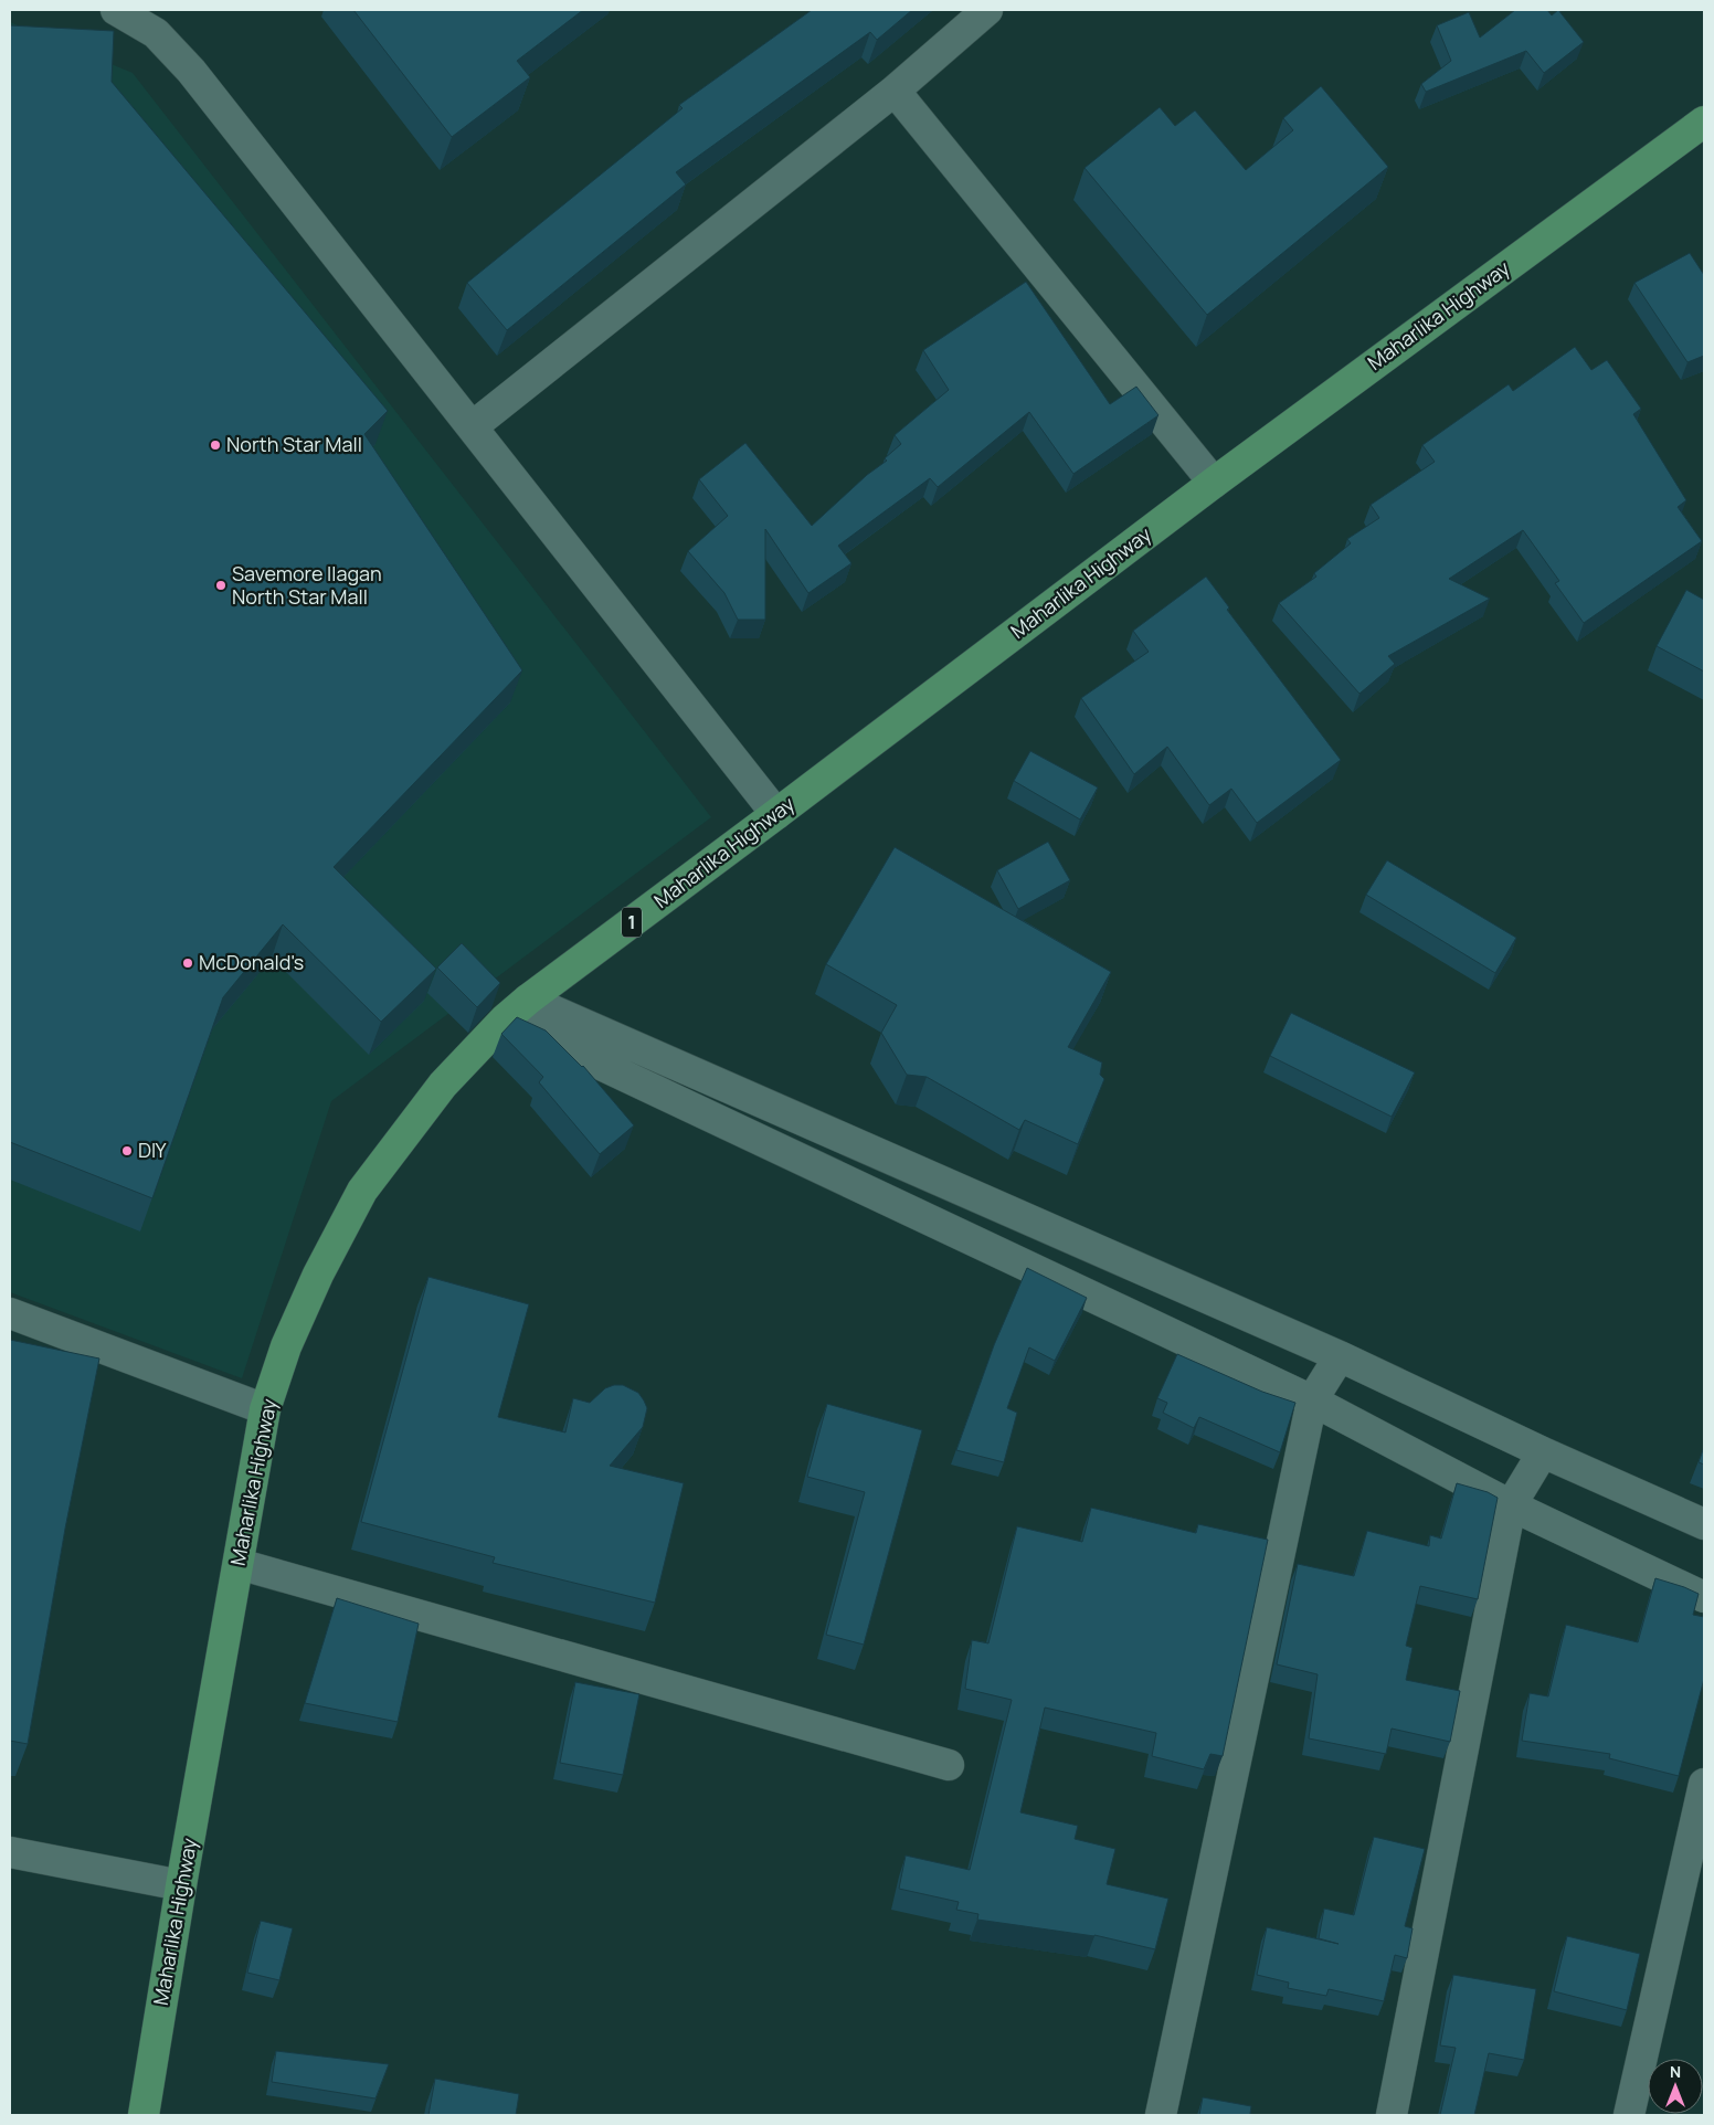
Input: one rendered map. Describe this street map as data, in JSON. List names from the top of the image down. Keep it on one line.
{"streets":{"highway":["Maharlika Highway","1"]},"places":["North Star Mall","Savemore Ilagan North Star Mall","McDonald's","DIY"],"north":"top"}
